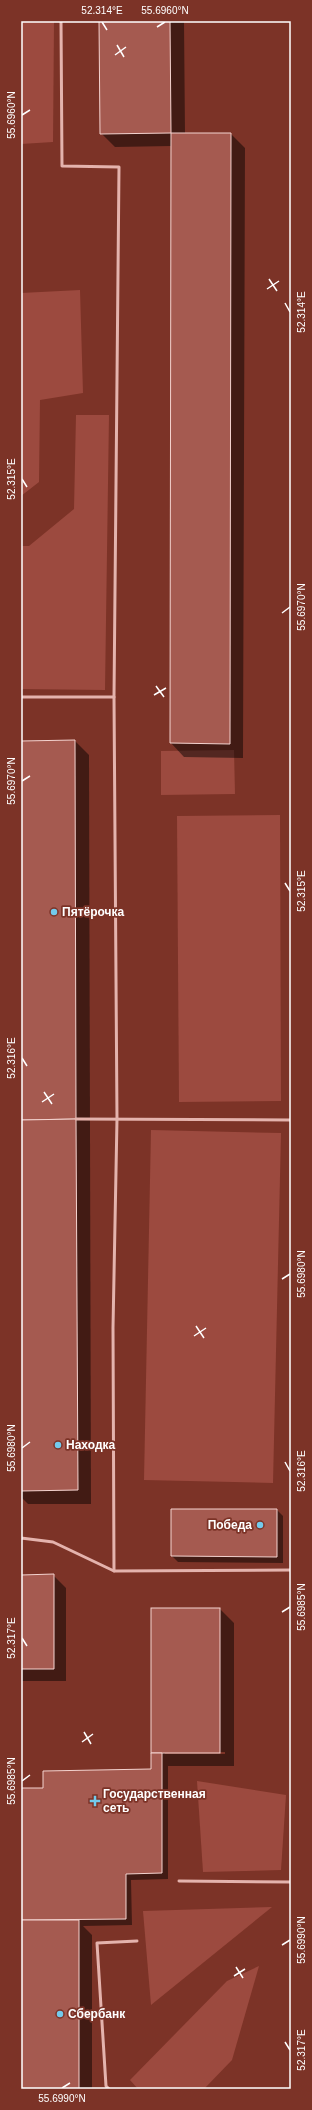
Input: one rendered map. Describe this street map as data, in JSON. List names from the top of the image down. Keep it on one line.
{"places":{"other":["Пятёрочка","Находка","Победа","Сбербанк"],"health":["Государственная сеть"]},"coordinates":["52.314°E","55.6960°N","52.315°E","55.6970°N","52.316°E","55.6980°N","55.6985°N","52.317°E","55.6990°N"]}
